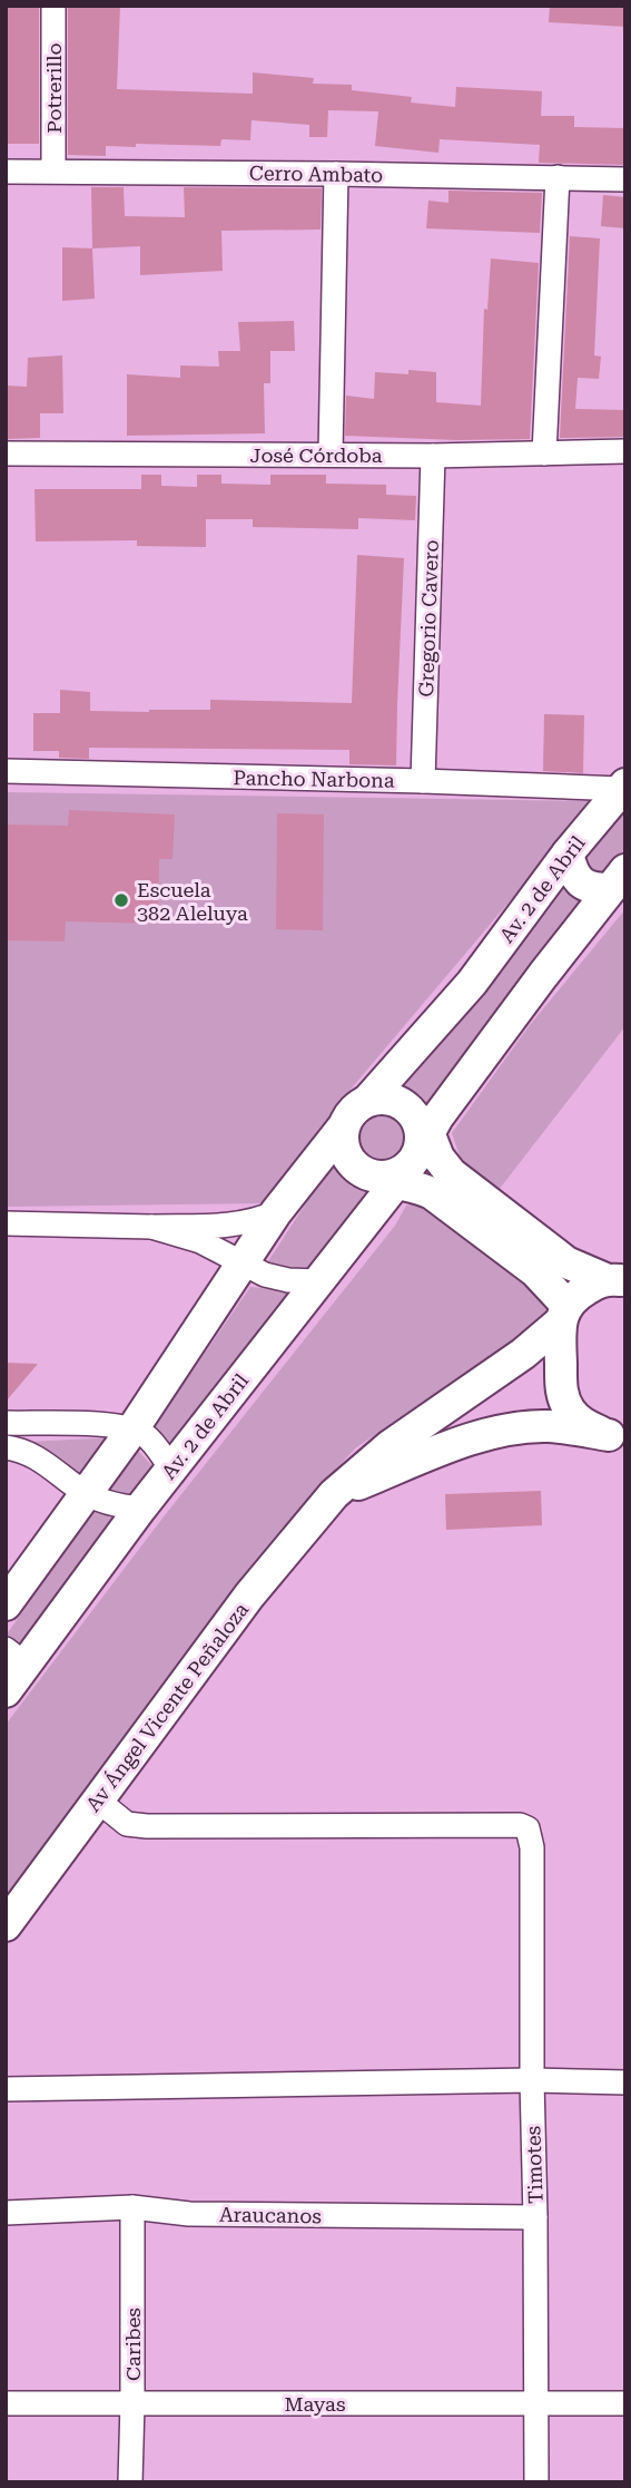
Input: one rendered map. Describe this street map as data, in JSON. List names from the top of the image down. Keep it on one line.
{"streets":{"main road":["Av. 2 de Abril","Av Ángel Vicente Peñaloza"],"street":["Potrerillo","Cerro Ambato","José Córdoba","Gregorio Cavero","Pancho Narbona","Timotes","Araucanos","Caribes","Mayas"]},"crossings":[["Potrerillo","Cerro Ambato"],["José Córdoba","Gregorio Cavero"],["Gregorio Cavero","Pancho Narbona"],["Pancho Narbona","Av. 2 de Abril"],["Av Ángel Vicente Peñaloza","Timotes"],["Timotes","Araucanos"],["Timotes","Mayas"],["Araucanos","Caribes"],["Caribes","Mayas"]],"places":["Escuela 382 Aleluya"]}
